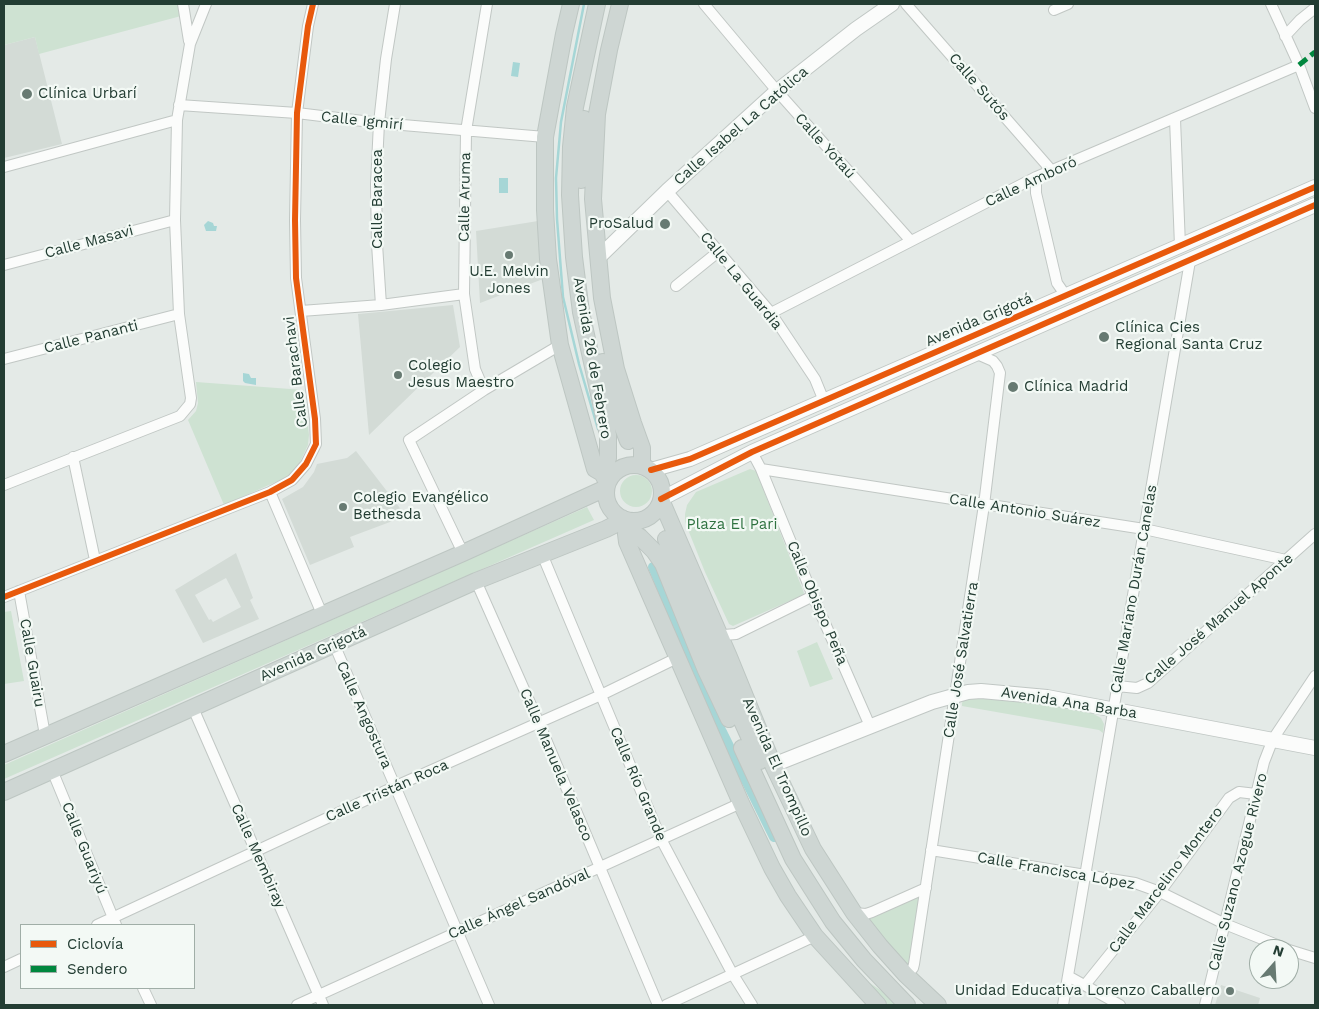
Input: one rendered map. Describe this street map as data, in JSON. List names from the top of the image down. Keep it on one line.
{"streets":{"main road":["Calle Isabel La Católica","Avenida Grigotá","Avenida 26 de Febrero","Avenida Ana Barba","Avenida El Trompillo"],"street":["Calle Sutós","Calle Igmirí","Calle Yotaú","Calle Amboró","Calle Aruma","Calle Baracea","Calle Masavi","Calle La Guardia","Calle Pananti","Calle Barachavi","Calle Antonio Suárez","Calle Mariano Durán Canelas","Calle Obispo Peña","Calle José Manuel Aponte","Calle José Salvatierra","Calle Guairu","Calle Angostura","Calle Manuela Velasco","Calle Río Grande","Calle Tristán Roca","Calle Guariyú","Calle Membiray","Calle Francisca López","Calle Suzano Azogue Rivero","Calle Marcelino Montero","Calle Ángel Sandóval"]},"crossings":[["Calle Sutós","Calle Amboró"],["Calle Igmirí","Calle Aruma"],["Calle Igmirí","Calle Baracea"],["Calle Igmirí","Avenida 26 de Febrero"],["Calle Igmirí","Calle Barachavi"],["Calle Isabel La Católica","Calle Yotaú"],["Calle Isabel La Católica","Calle La Guardia"],["Calle Isabel La Católica","Avenida 26 de Febrero"],["Calle Yotaú","Calle Amboró"],["Calle Amboró","Calle La Guardia"],["Calle La Guardia","Avenida Grigotá"],["Avenida Grigotá","Avenida 26 de Febrero"],["Avenida Grigotá","Calle Mariano Durán Canelas"],["Avenida Grigotá","Calle Obispo Peña"],["Avenida Grigotá","Calle José Salvatierra"],["Avenida Grigotá","Calle Angostura"],["Avenida Grigotá","Calle Manuela Velasco"],["Avenida Grigotá","Avenida El Trompillo"],["Avenida Grigotá","Calle Río Grande"],["Avenida Grigotá","Calle Guariyú"],["Avenida Grigotá","Calle Membiray"],["Avenida 26 de Febrero","Avenida El Trompillo"],["Calle Barachavi","Calle Guairu"],["Calle Antonio Suárez","Calle Mariano Durán Canelas"],["Calle Antonio Suárez","Calle Obispo Peña"],["Calle Antonio Suárez","Calle José Manuel Aponte"],["Calle Antonio Suárez","Calle José Salvatierra"],["Calle Mariano Durán Canelas","Calle José Manuel Aponte"],["Calle Mariano Durán Canelas","Avenida Ana Barba"],["Calle Mariano Durán Canelas","Calle Francisca López"],["Calle Obispo Peña","Avenida Ana Barba"],["Calle José Salvatierra","Avenida Ana Barba"],["Calle José Salvatierra","Avenida El Trompillo"],["Calle José Salvatierra","Calle Francisca López"],["Avenida Ana Barba","Avenida El Trompillo"],["Avenida Ana Barba","Calle Suzano Azogue Rivero"],["Calle Angostura","Calle Tristán Roca"],["Calle Angostura","Calle Ángel Sandóval"],["Calle Manuela Velasco","Calle Tristán Roca"],["Calle Manuela Velasco","Calle Ángel Sandóval"],["Calle Río Grande","Calle Tristán Roca"],["Calle Río Grande","Calle Ángel Sandóval"],["Calle Tristán Roca","Calle Guariyú"],["Calle Tristán Roca","Calle Membiray"],["Calle Membiray","Calle Ángel Sandóval"],["Calle Francisca López","Calle Suzano Azogue Rivero"],["Calle Francisca López","Calle Marcelino Montero"],["Calle Suzano Azogue Rivero","Calle Marcelino Montero"]],"parks":["Plaza El Pari"],"places":["Clínica Urbarí","ProSalud","U.E. Melvin Jones","Clínica Cies Regional Santa Cruz","Colegio Jesus Maestro","Clínica Madrid","Colegio Evangélico Bethesda","Unidad Educativa Lorenzo Caballero"],"legend":["Ciclovía","Sendero"],"north":"top"}
